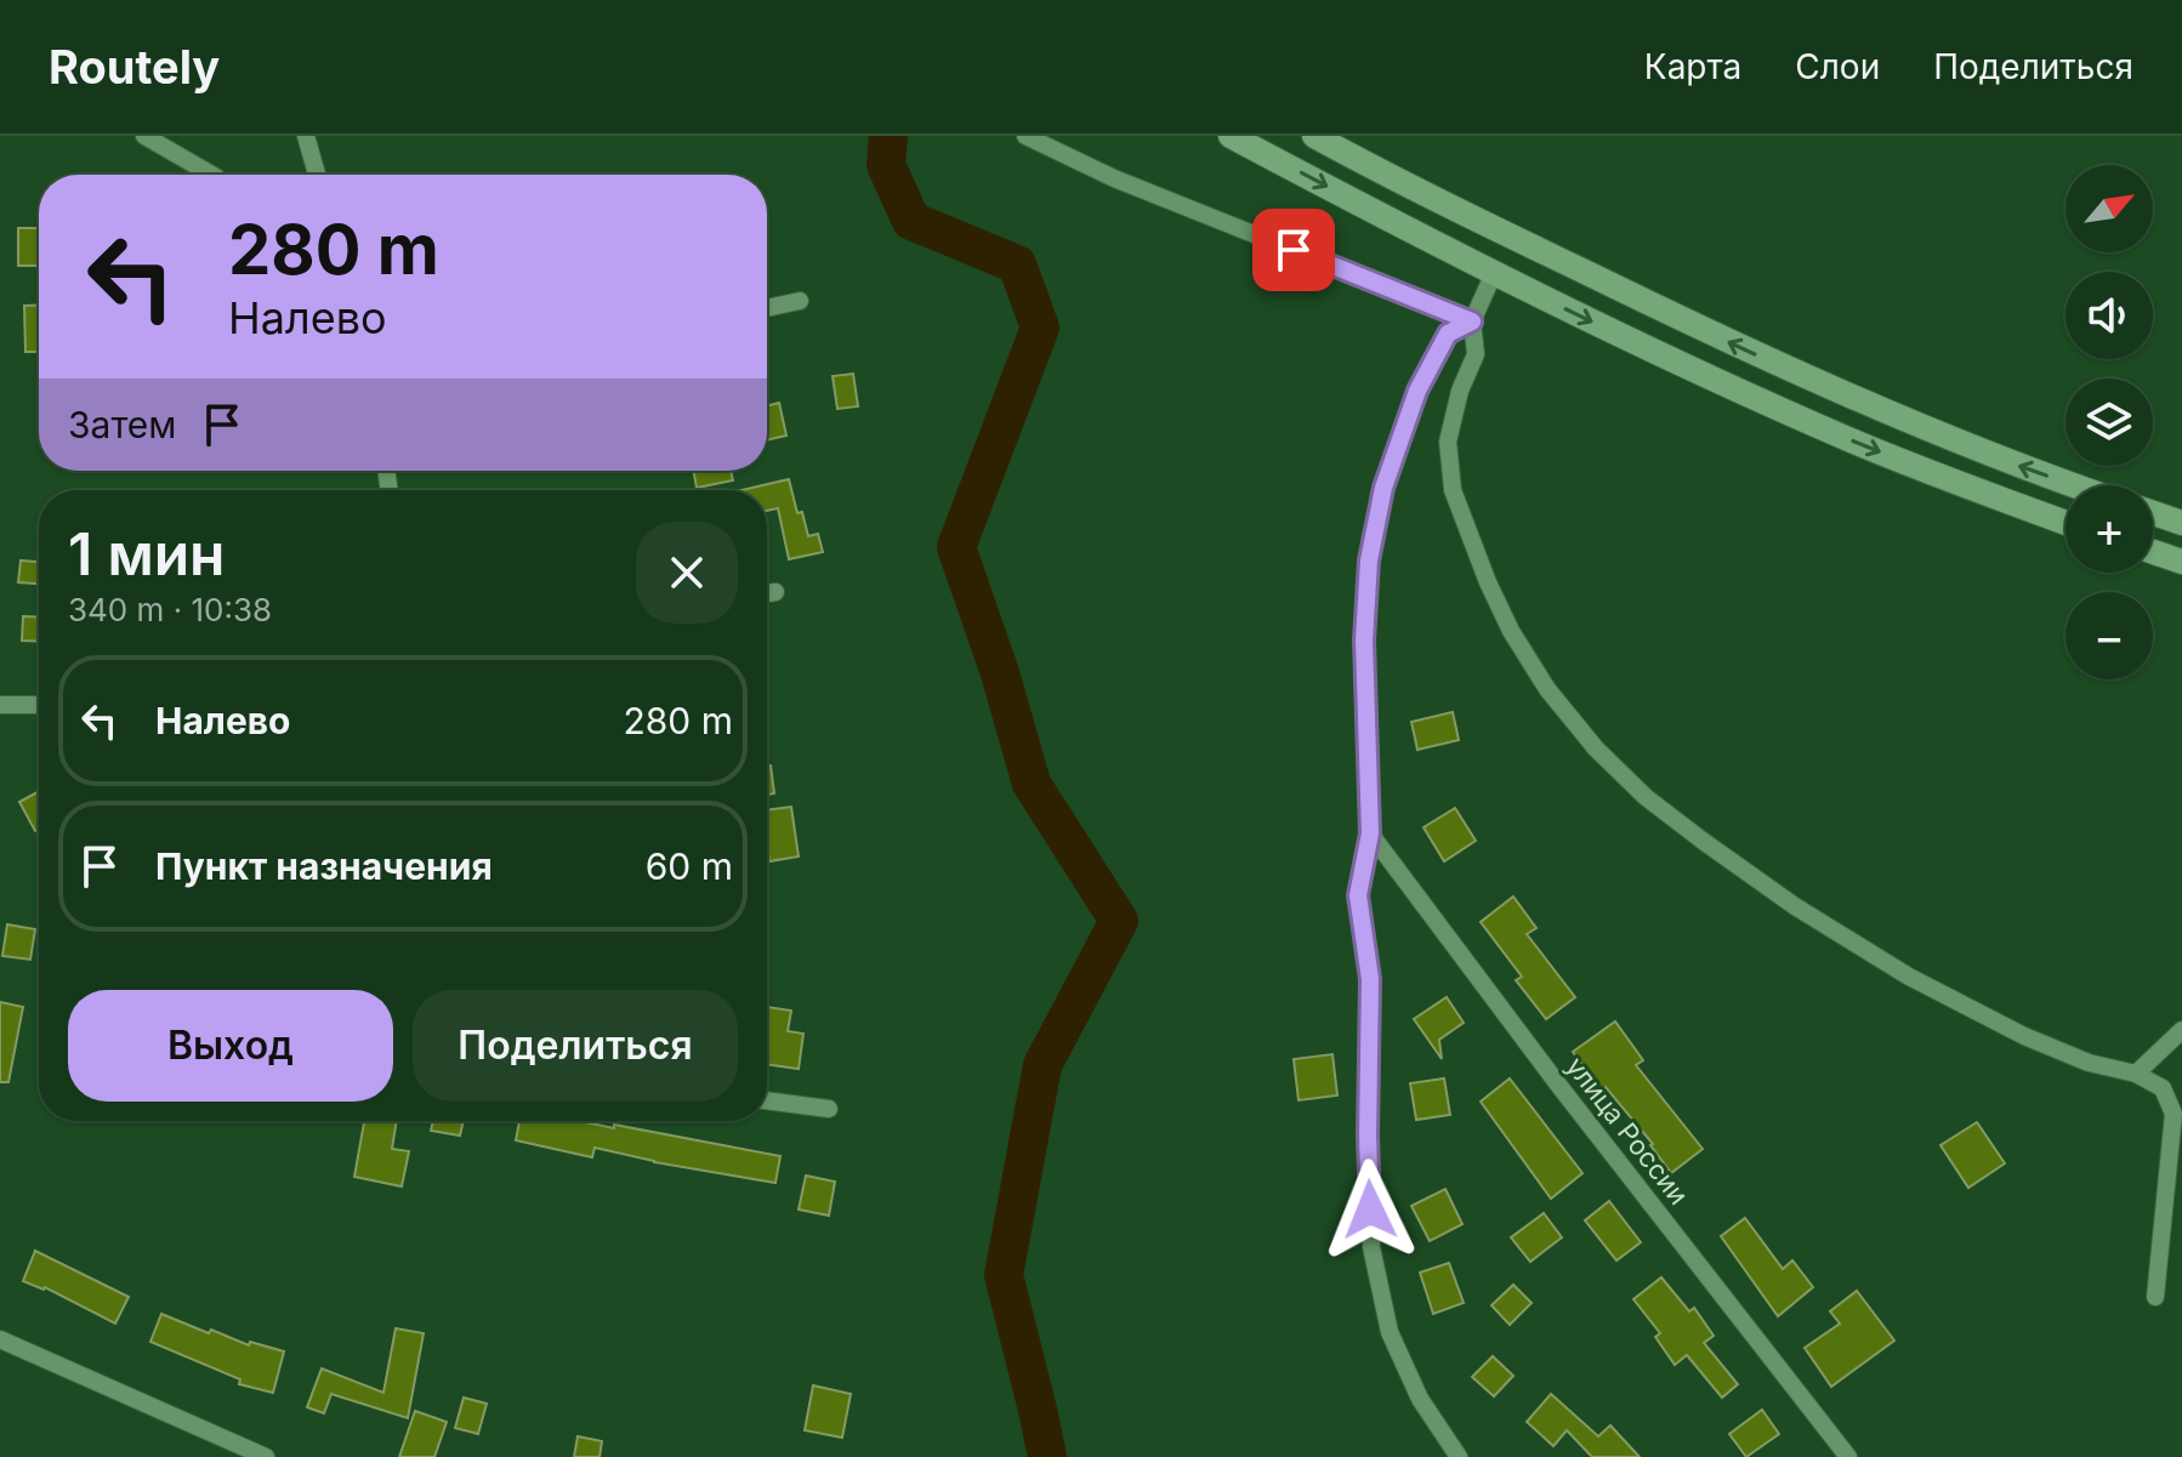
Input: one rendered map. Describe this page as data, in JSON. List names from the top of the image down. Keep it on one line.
{"streets":{"street":["улица России"]},"north":"top right","page":{"header":"Routely","nav":["Карта","Слои","Поделиться"],"map_buttons":["+","−"],"turn":["280 m","Налево"],"then":"Затем","heading":["1 мин","340 m · 10:38"],"list":[{"name":"Налево","value":"280 m"},{"name":"Пункт назначения","value":"60 m"}],"buttons":["Выход","Поделиться"]}}
